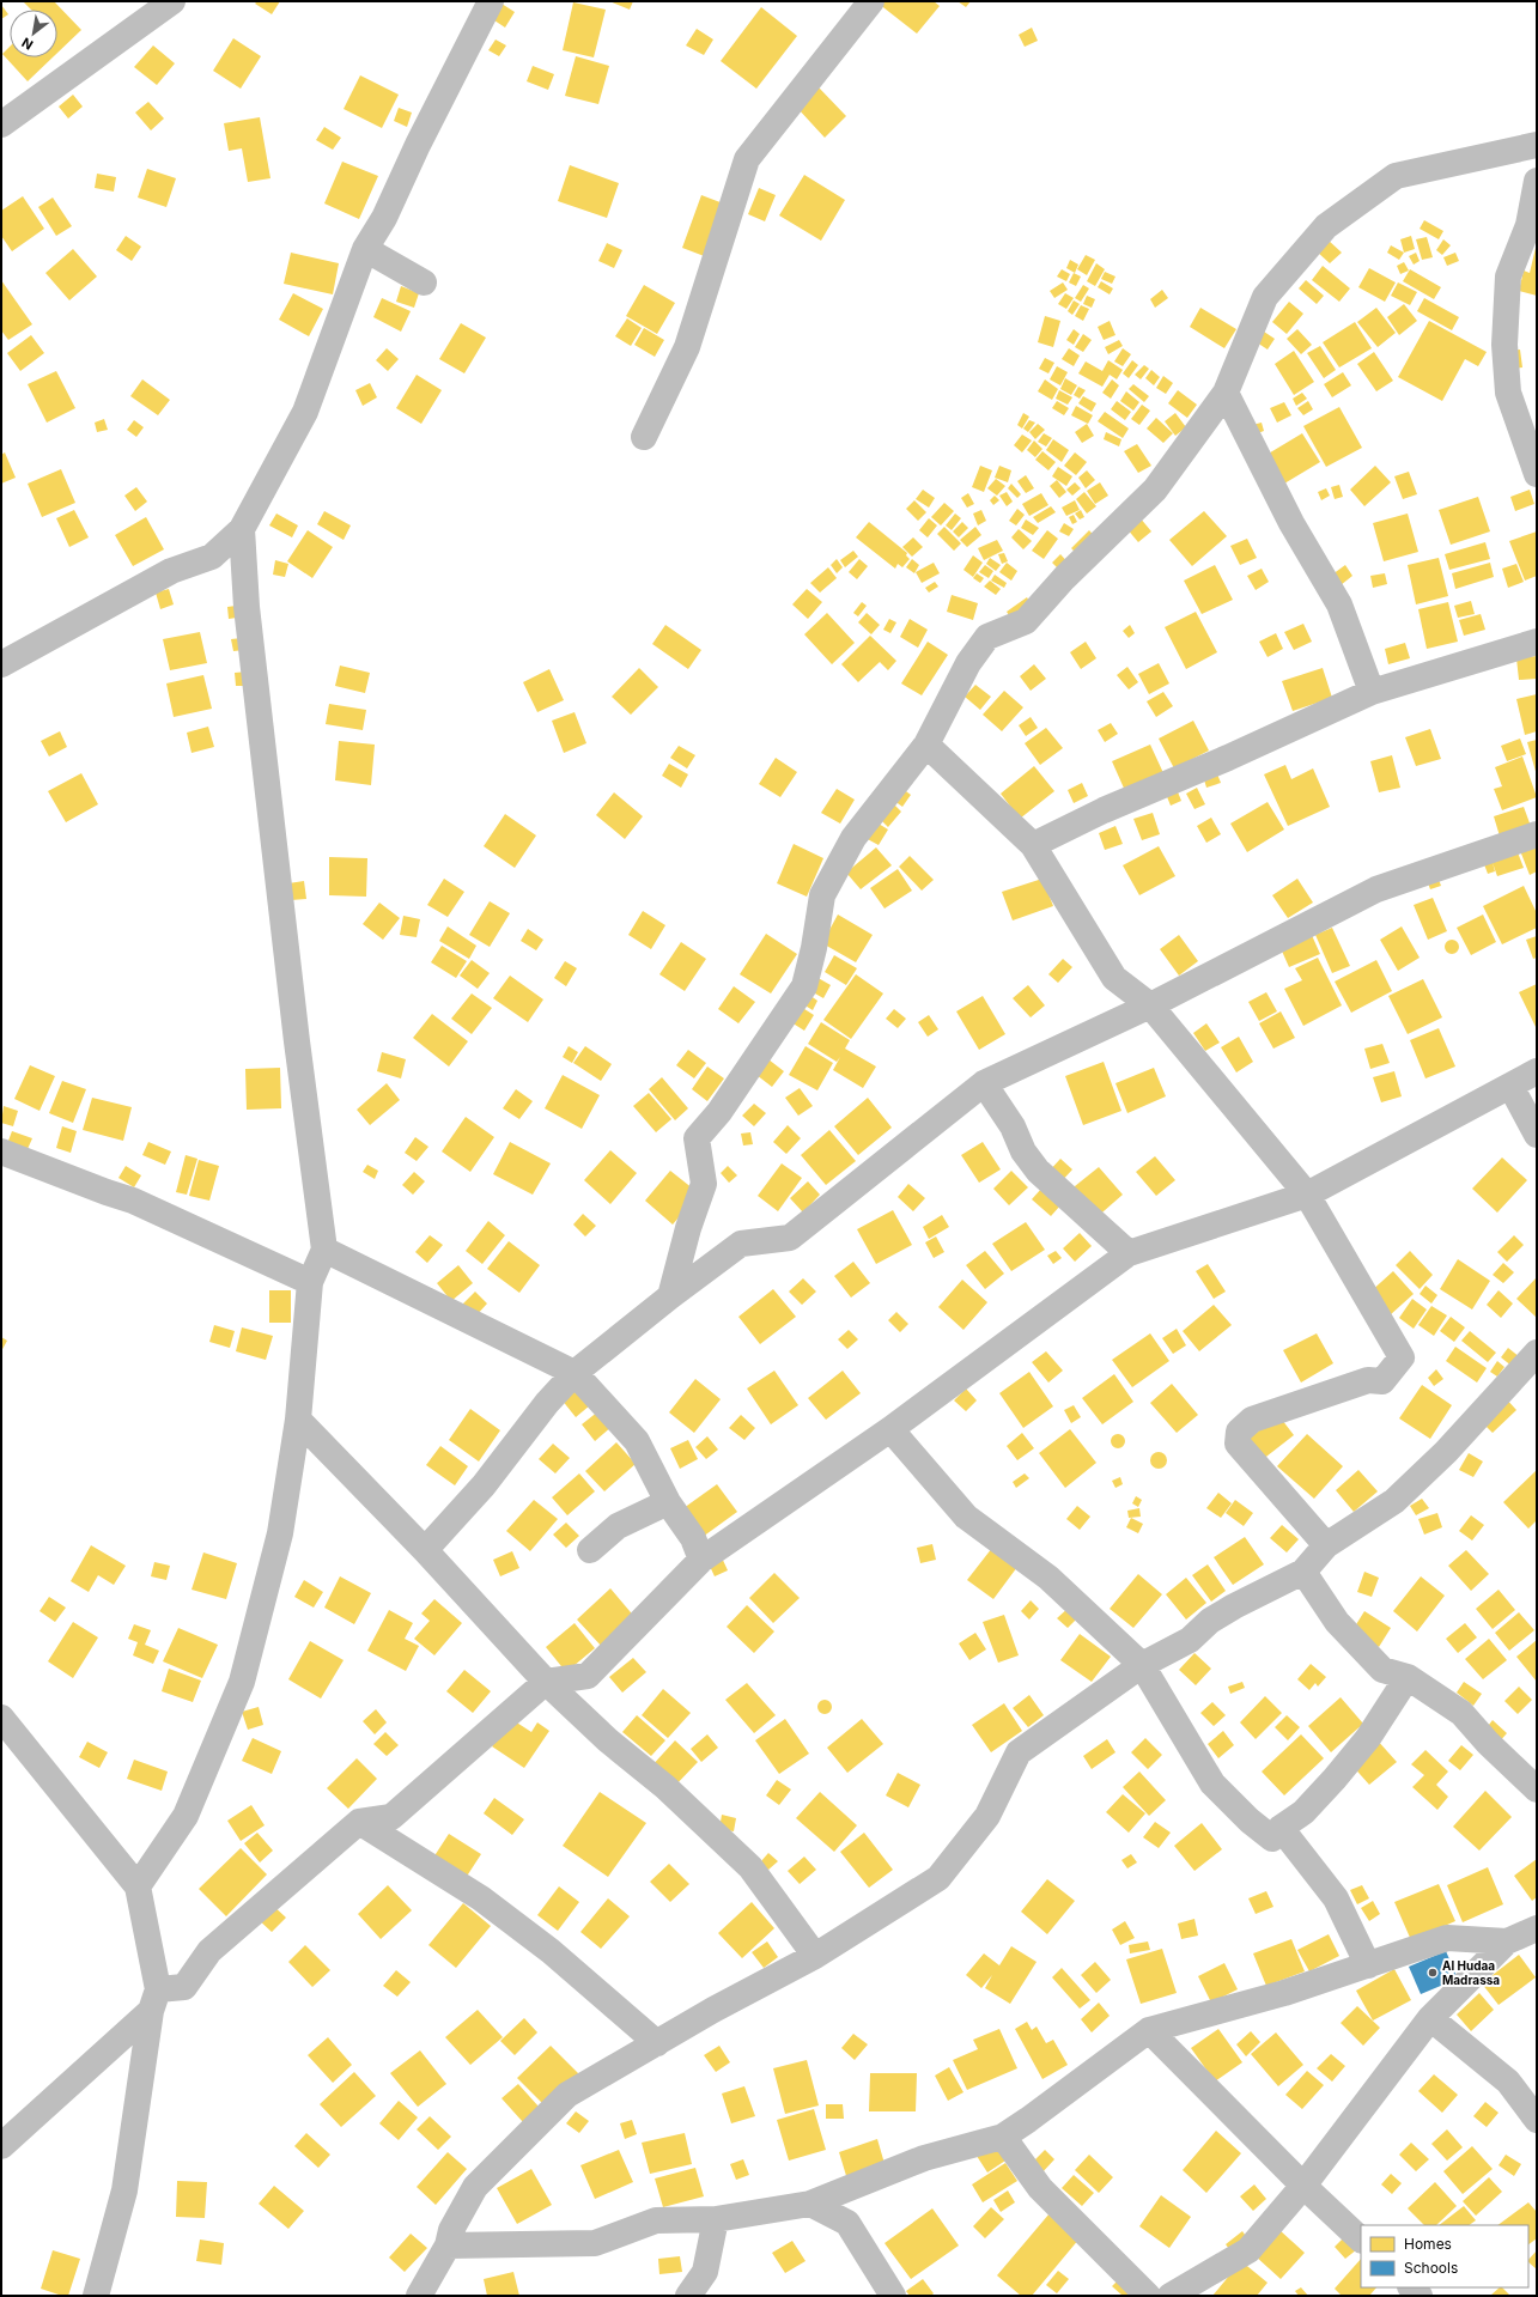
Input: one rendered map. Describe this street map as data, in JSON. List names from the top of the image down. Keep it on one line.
{"places":["Al Hudaa Madrassa"],"legend":["Homes","Schools"],"north":"bottom left"}
